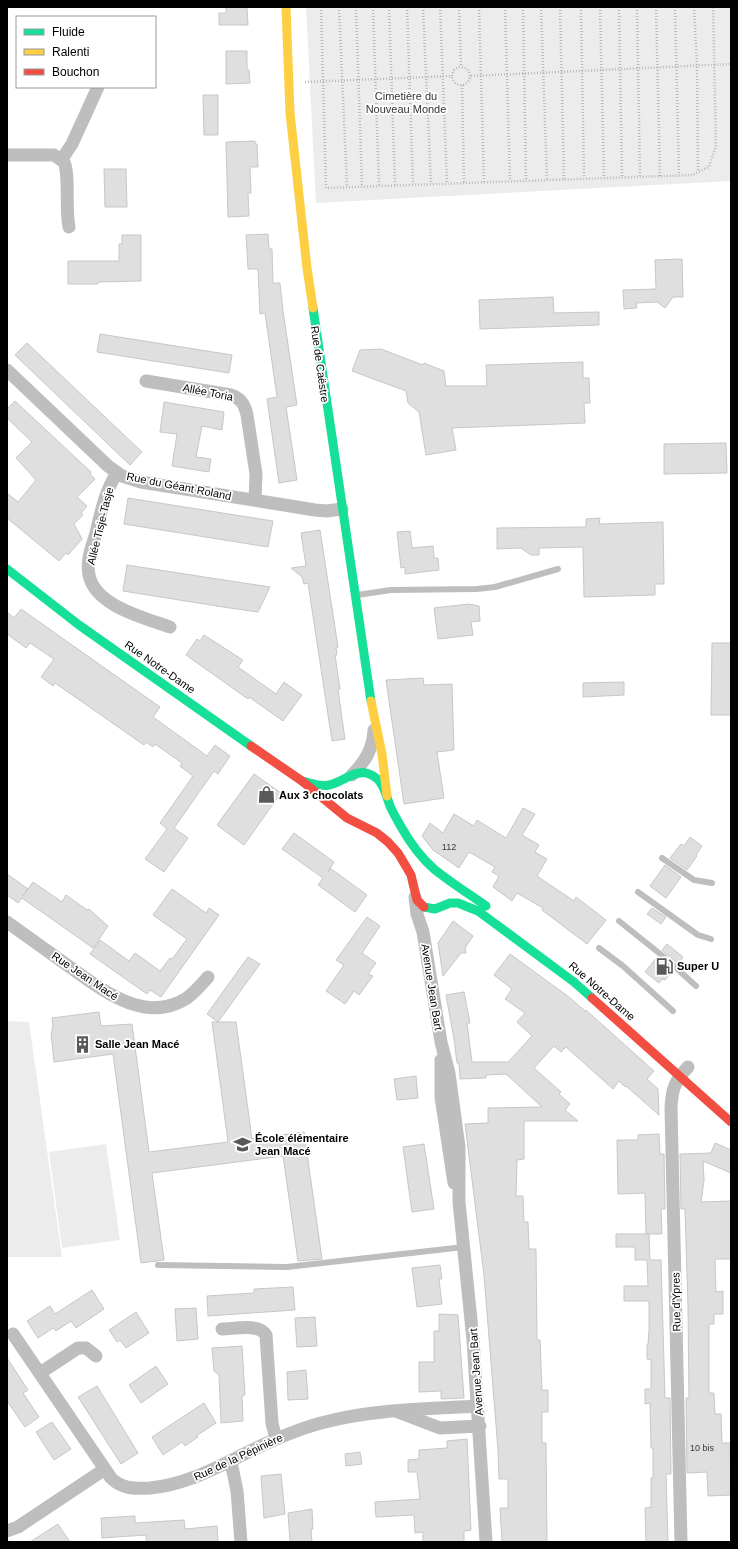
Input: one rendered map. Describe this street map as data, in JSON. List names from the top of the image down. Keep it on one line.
{"streets":{"main road":["Rue de Caëstre","Rue Notre-Dame"],"street":["Allée Toria","Rue du Géant Roland","Allée Tisje-Tasje","Rue Jean Macé","Avenue Jean Bart","Rue d'Ypres","Rue de la Pépinière"]},"crossings":[["Rue de Caëstre","Rue du Géant Roland"],["Rue de Caëstre","Rue Notre-Dame"],["Allée Toria","Rue du Géant Roland"],["Rue du Géant Roland","Allée Tisje-Tasje"],["Rue Notre-Dame","Avenue Jean Bart"],["Rue Notre-Dame","Rue d'Ypres"],["Avenue Jean Bart","Rue de la Pépinière"]],"parks":["Cimetière du Nouveau Monde"],"places":{"shop":["Aux 3 chocolats"],"fuel station":["Super U"],"building":["Salle Jean Macé"],"school or university":["École élémentaire Jean Macé"]},"house_numbers":["112","10 bis"],"legend":["Fluide","Ralenti","Bouchon"]}
